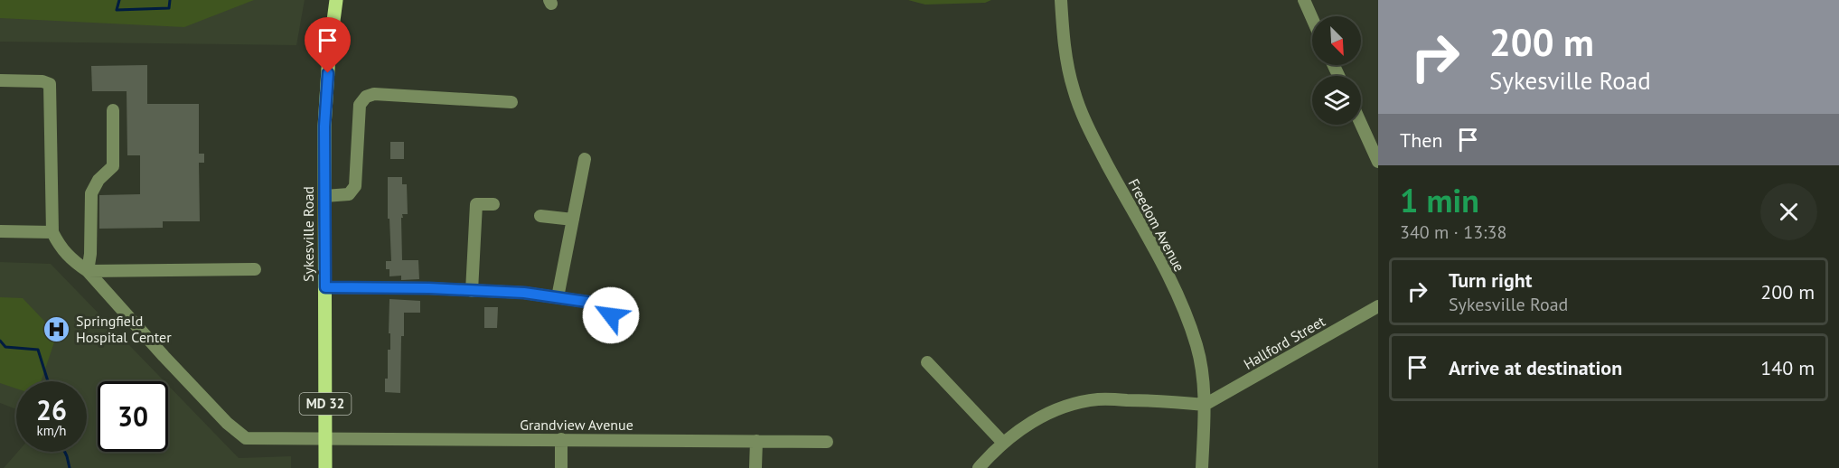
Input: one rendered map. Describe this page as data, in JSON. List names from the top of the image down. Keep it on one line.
{"streets":{"main road":["Sykesville Road","MD 32"],"street":["Freedom Avenue","Hallford Street","Grandview Avenue"]},"crossings":[["Freedom Avenue","Hallford Street"],["Sykesville Road","Grandview Avenue"]],"places":{"hospital":["Springfield Hospital Center"]},"north":"bottom right","page":{"turn":["200 m","Sykesville Road"],"then":"Then","heading":["1 min","340 m · 13:38"],"list":[{"name":"Turn right","note":"Sykesville Road","value":"200 m"},{"name":"Arrive at destination","value":"140 m"}],"speed":"26 km/h","limit":"30"}}
